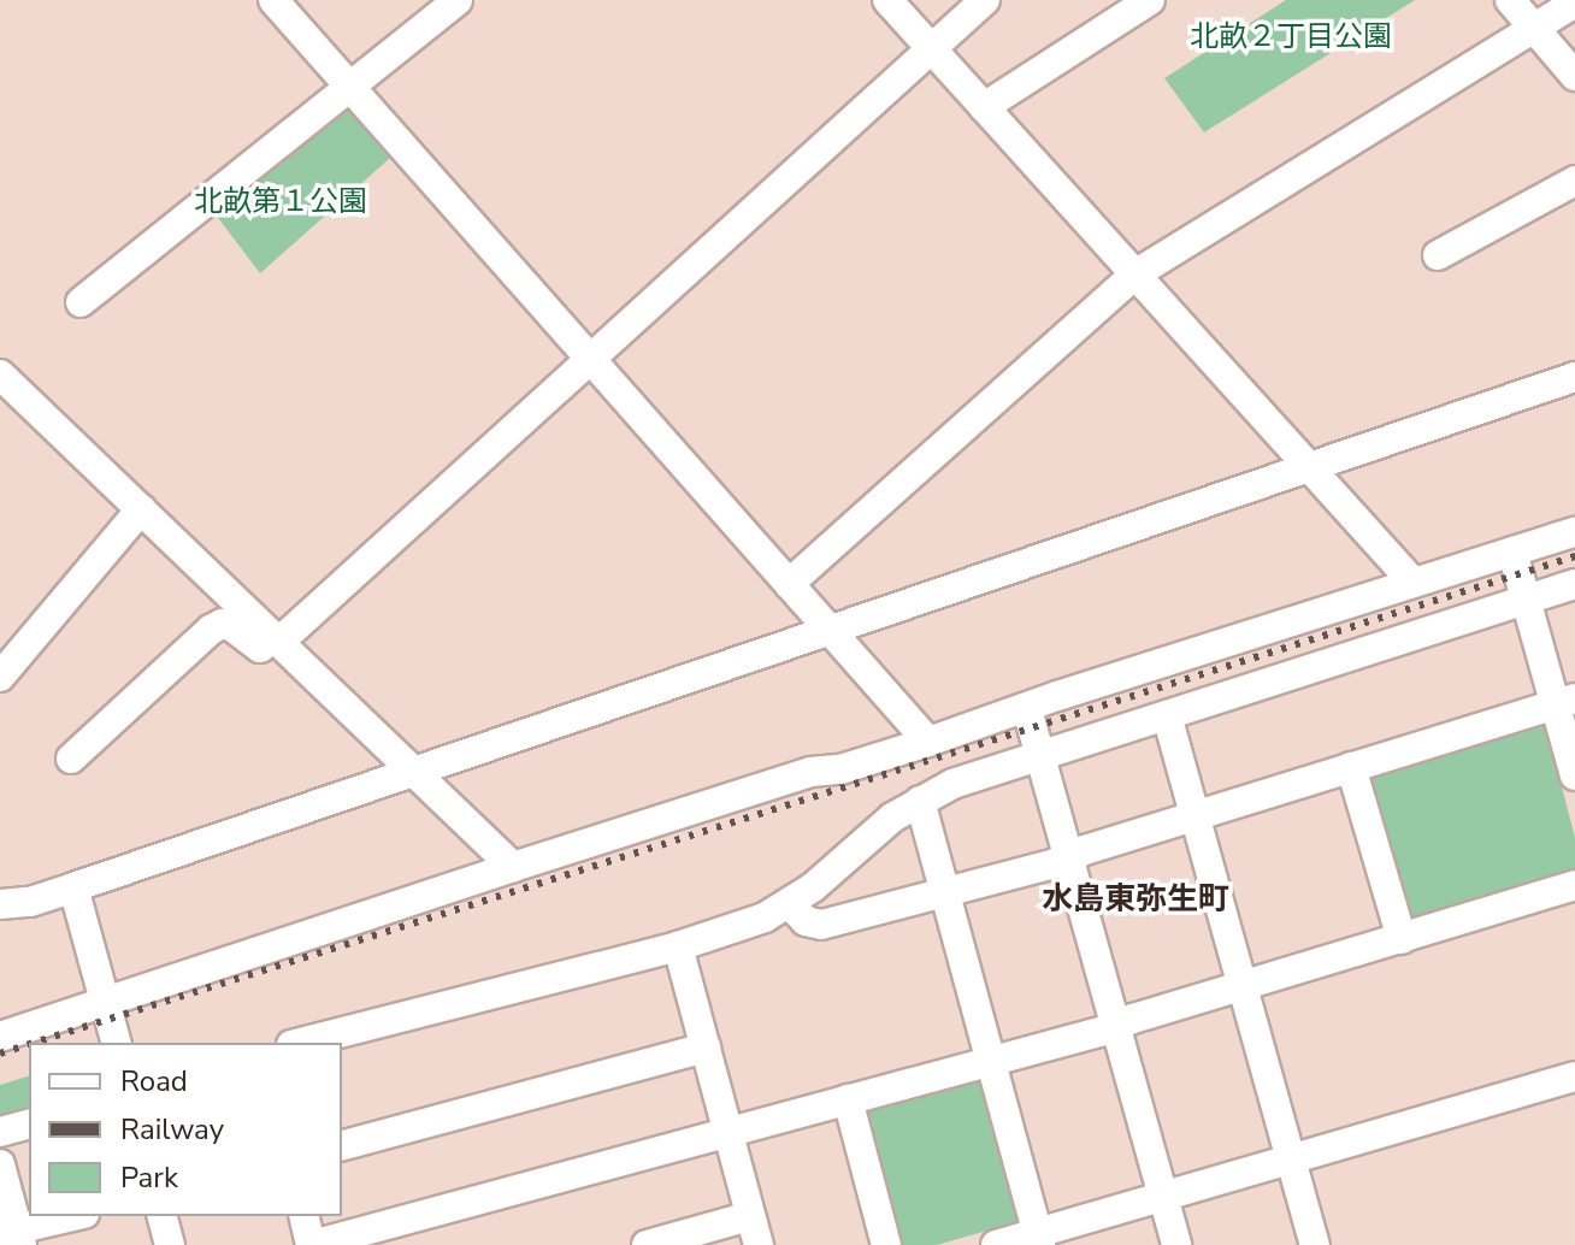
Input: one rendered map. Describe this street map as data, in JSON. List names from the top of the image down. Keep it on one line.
{"districts":["水島東弥生町"],"parks":["北畝２丁目公園","北畝第１公園"],"legend":["Road","Railway","Park"]}
